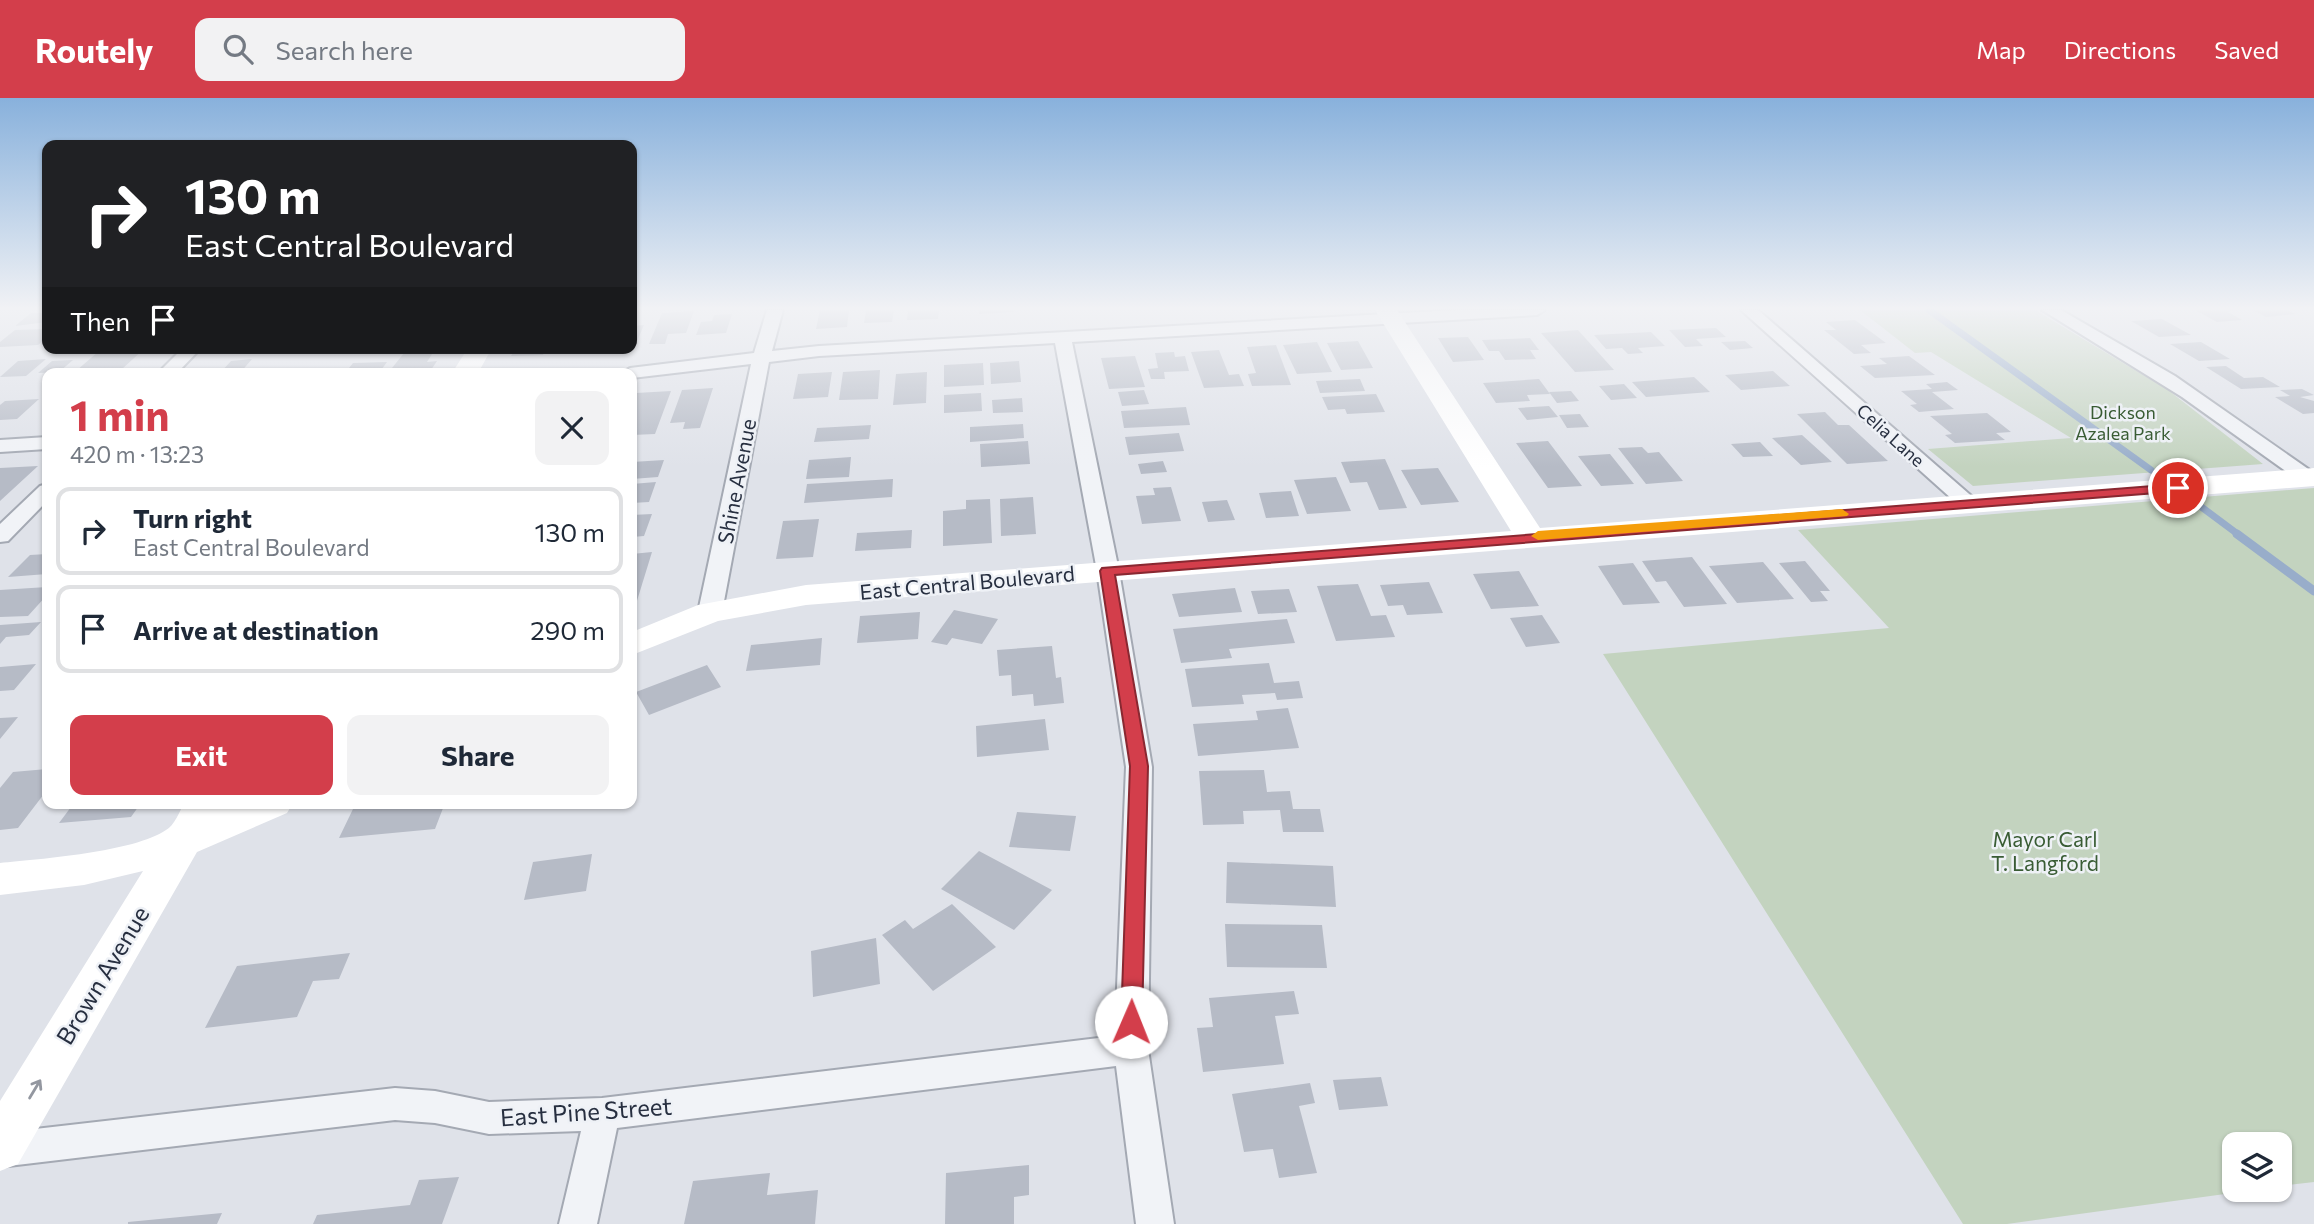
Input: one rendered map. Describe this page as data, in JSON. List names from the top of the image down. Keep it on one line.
{"streets":{"street":["Celia Lane","Shine Avenue","East Central Boulevard","Brown Avenue","East Pine Street"]},"crossings":[["Celia Lane","East Central Boulevard"],["Shine Avenue","East Central Boulevard"],["Brown Avenue","East Pine Street"]],"one_way":["Brown Avenue"],"parks":["Dickson Azalea Park","Mayor Carl T. Langford"],"page":{"header":"Routely","search":"Search here","nav":["Map","Directions","Saved"],"turn":["130 m","East Central Boulevard"],"then":"Then","heading":["1 min","420 m · 13:23"],"list":[{"name":"Turn right","note":"East Central Boulevard","value":"130 m"},{"name":"Arrive at destination","value":"290 m"}],"buttons":["Exit","Share"]}}
